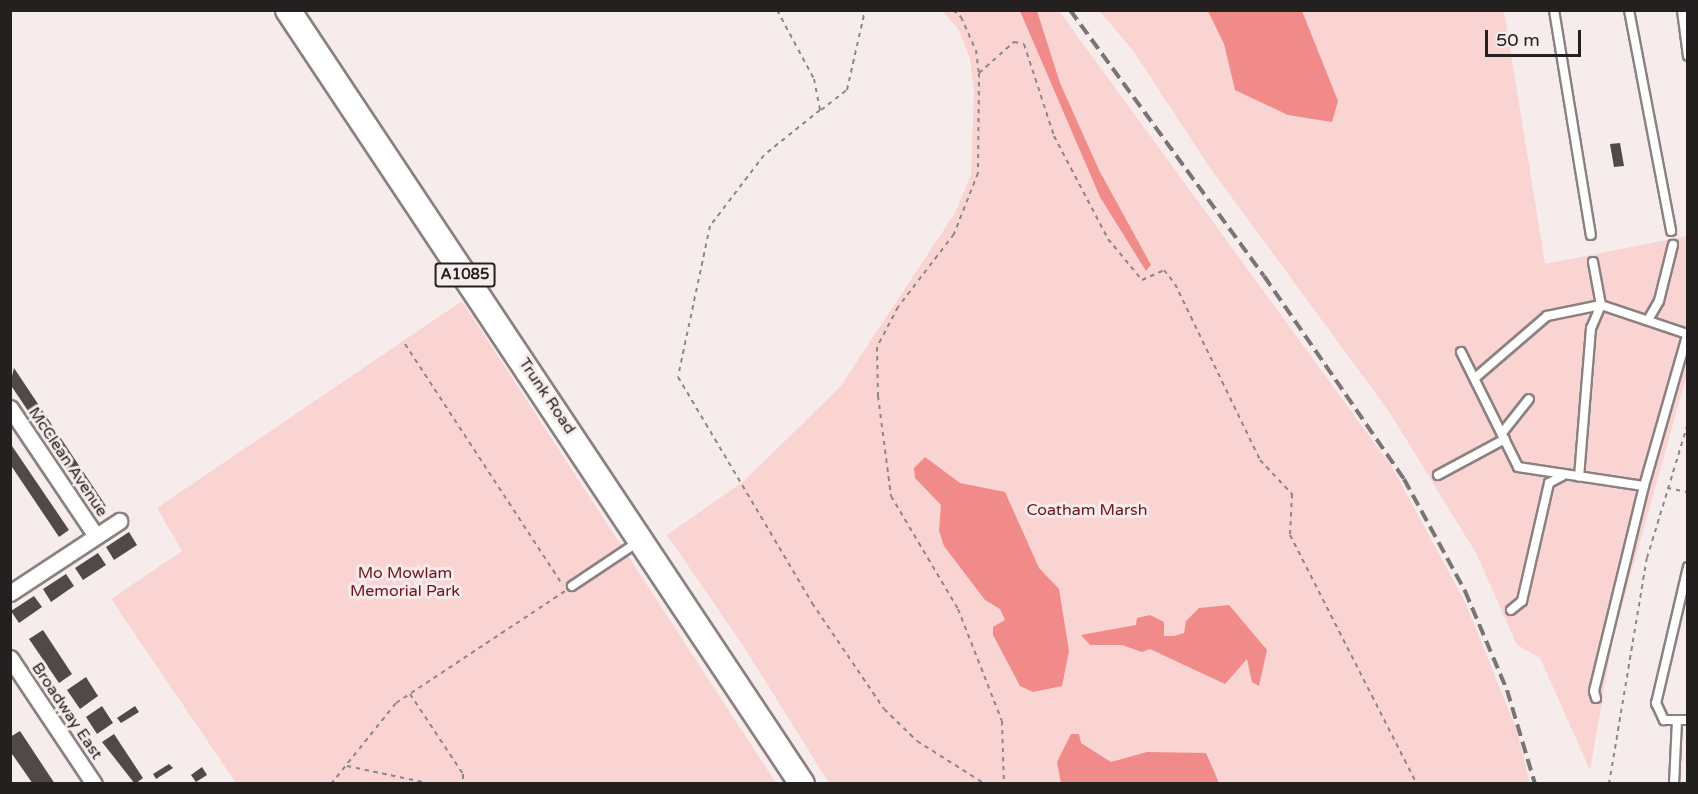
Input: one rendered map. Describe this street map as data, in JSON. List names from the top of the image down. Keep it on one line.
{"streets":{"main road":["A1085","Trunk Road"],"street":["McClean Avenue","Broadway East"]},"parks":["Coatham Marsh","Mo Mowlam Memorial Park"],"scale_bar":"50 m"}
